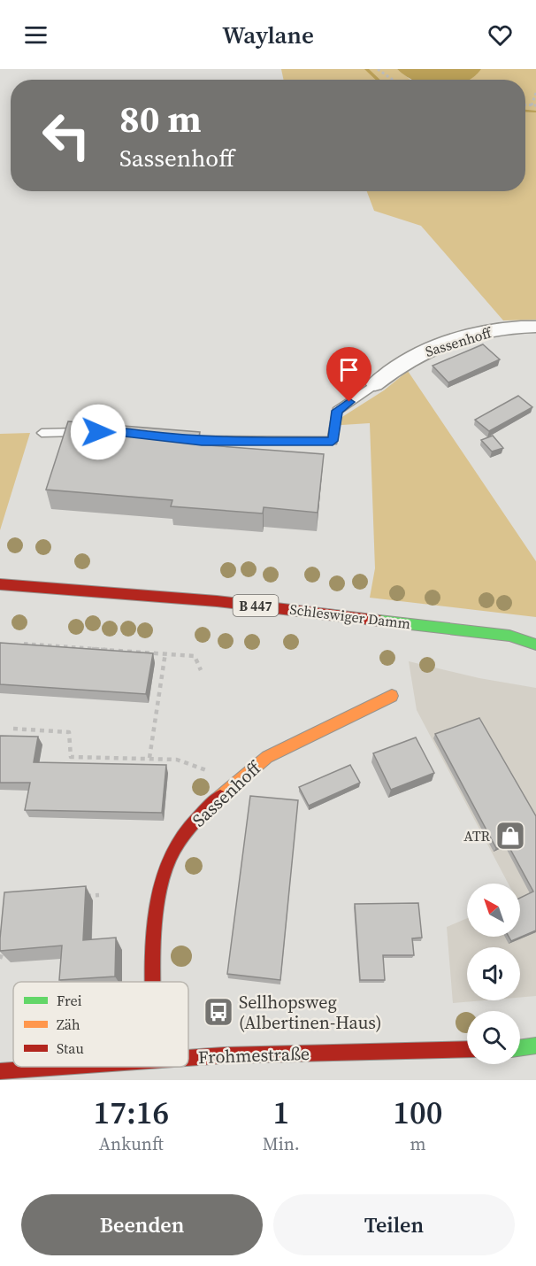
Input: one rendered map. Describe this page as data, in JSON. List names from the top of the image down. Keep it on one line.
{"streets":{"street":["Sassenhoff","B 447","Schleswiger Damm","Frohmestraße"]},"places":{"shop":["ATR"],"bus stop":["Sellhopsweg (Albertinen-Haus)"]},"legend":["Frei","Zäh","Stau"],"north":"top left","page":{"header":"Waylane","turn":["80 m","Sassenhoff"],"eta":["17:16","Ankunft","1","Min.","100","m"],"buttons":["Beenden","Teilen"]}}
